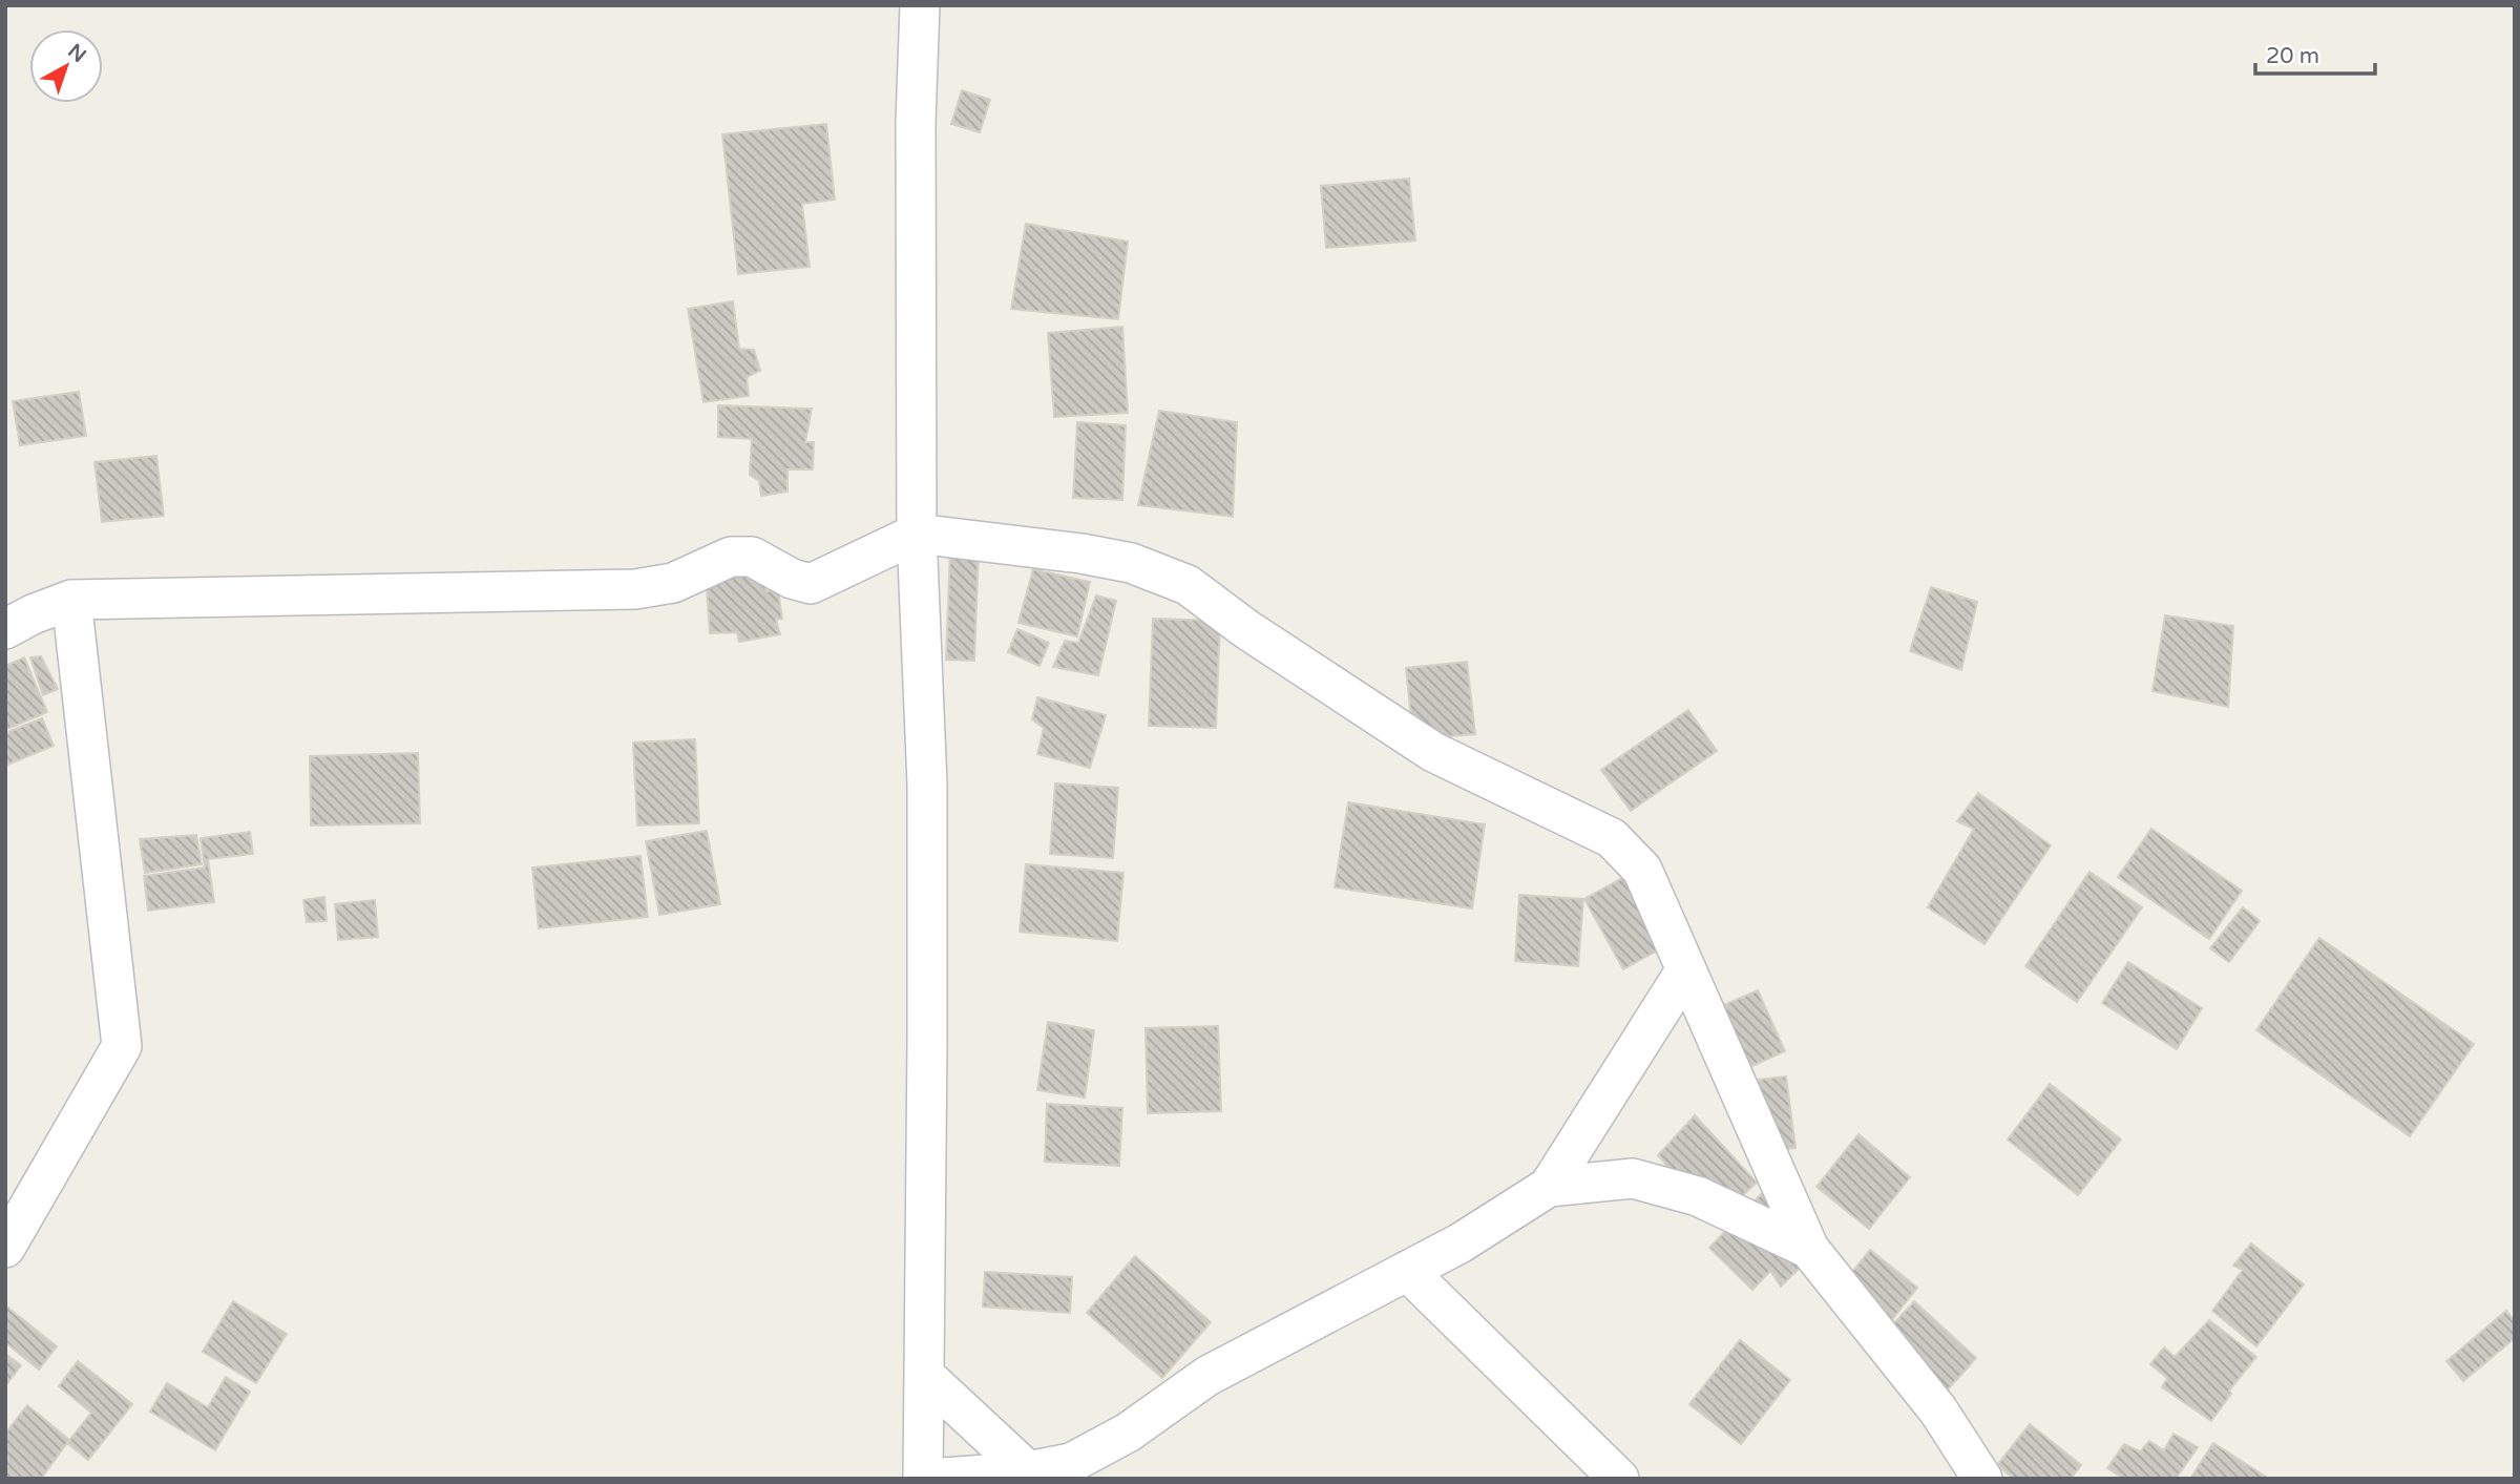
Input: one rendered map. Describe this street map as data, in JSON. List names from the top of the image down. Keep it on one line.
{"scale_bar":"20 m","north":"top right"}
